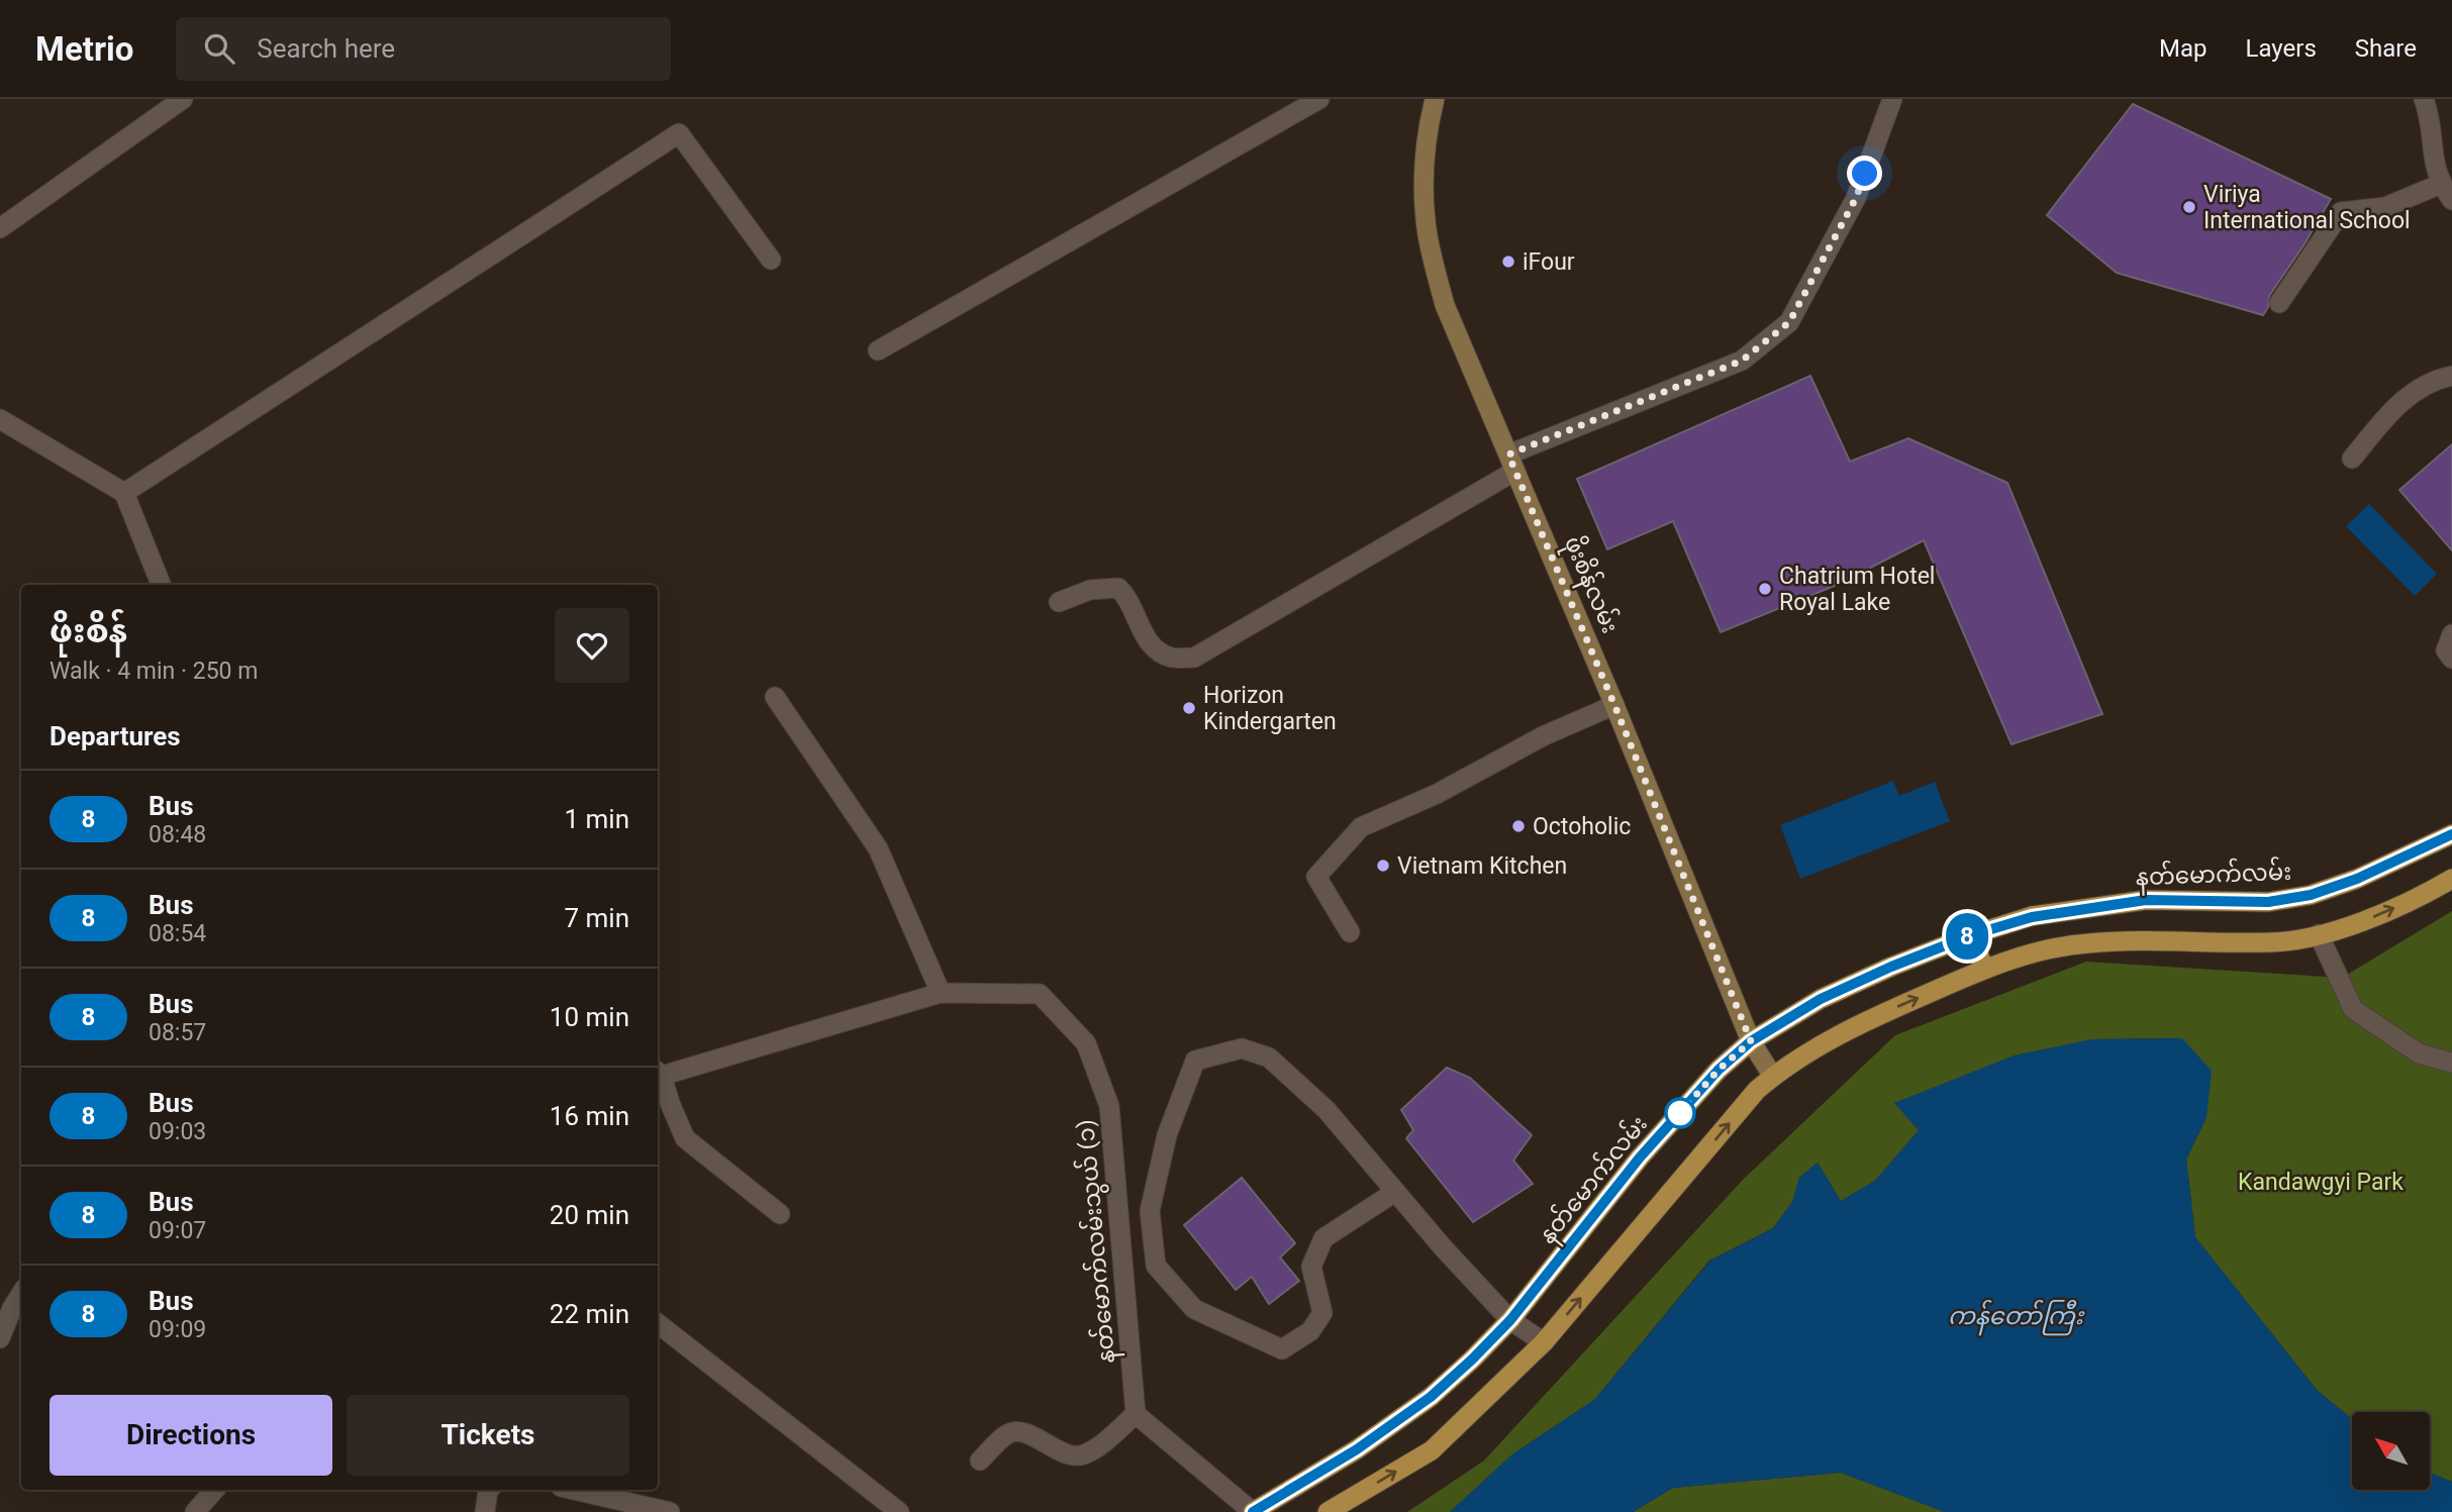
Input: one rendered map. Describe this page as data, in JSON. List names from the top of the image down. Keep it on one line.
{"streets":{"main road":["ဖိုးစိန်လမ်း","နတ်မောက်လမ်း"],"street":["နတ်မောက်လမ်းသွယ် (၁)"]},"crossings":[["ဖိုးစိန်လမ်း","နတ်မောက်လမ်း"]],"water":["ကန်တော်ကြီး"],"parks":["Kandawgyi Park"],"places":["Viriya International School","iFour","Chatrium Hotel Royal Lake","Horizon Kindergarten","Octoholic","Vietnam Kitchen"],"lines":["bus line 8"],"north":"top left","page":{"header":"Metrio","search":"Search here","nav":["Map","Layers","Share"],"on_map":"8","heading":[["ဖိုးစိန်","Walk · 4 min · 250 m"],"Departures"],"list":[{"mark":"8","name":"Bus","note":"08:48","value":"1 min"},{"mark":"8","name":"Bus","note":"08:54","value":"7 min"},{"mark":"8","name":"Bus","note":"08:57","value":"10 min"},{"mark":"8","name":"Bus","note":"09:03","value":"16 min"},{"mark":"8","name":"Bus","note":"09:07","value":"20 min"},{"mark":"8","name":"Bus","note":"09:09","value":"22 min"}],"buttons":["Directions","Tickets"]}}
